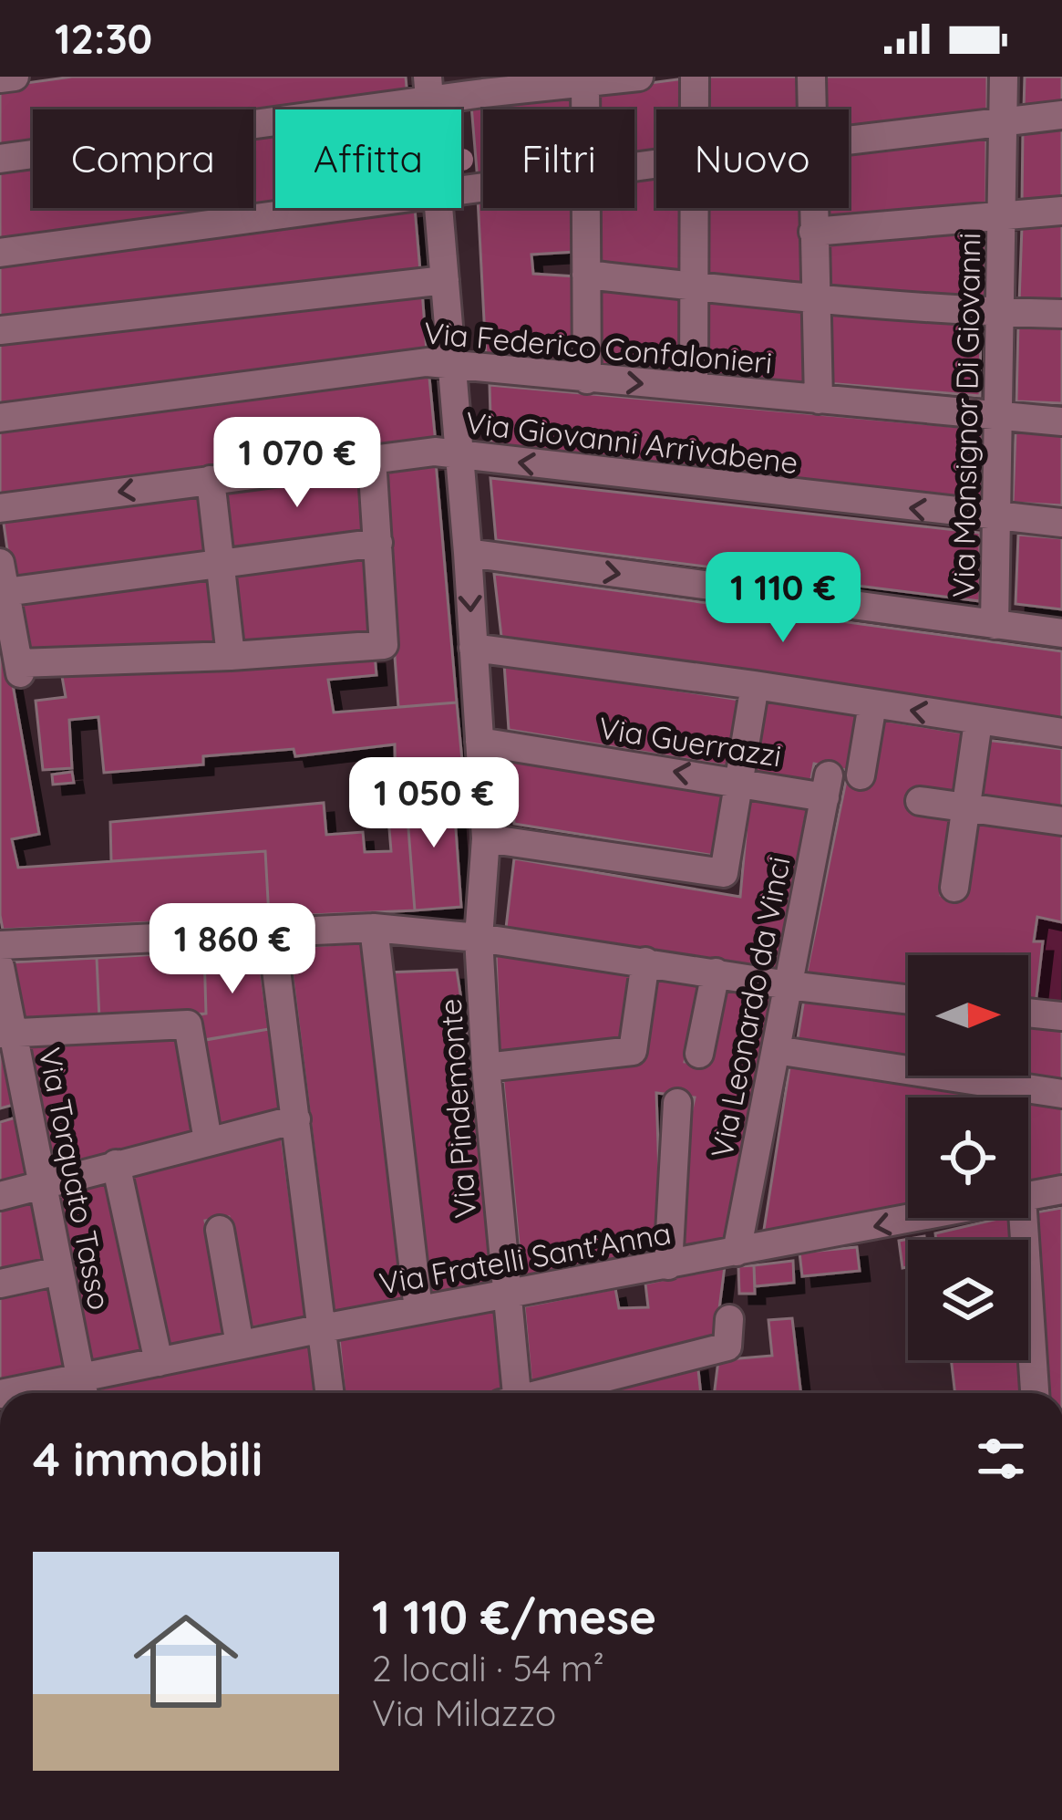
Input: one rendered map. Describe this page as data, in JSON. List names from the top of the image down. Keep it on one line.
{"streets":{"street":["Via Federico Confalonieri","Via Monsignor Di Giovanni","Via Giovanni Arrivabene","Via Guerrazzi","Via Leonardo da Vinci","Via Pindemonte","Via Torquato Tasso","Via Fratelli Sant'Anna"]},"crossings":[["Via Federico Confalonieri","Via Monsignor Di Giovanni"],["Via Federico Confalonieri","Via Pindemonte"],["Via Monsignor Di Giovanni","Via Giovanni Arrivabene"],["Via Giovanni Arrivabene","Via Pindemonte"],["Via Guerrazzi","Via Leonardo da Vinci"],["Via Guerrazzi","Via Pindemonte"],["Via Leonardo da Vinci","Via Fratelli Sant'Anna"],["Via Pindemonte","Via Fratelli Sant'Anna"],["Via Torquato Tasso","Via Fratelli Sant'Anna"]],"north":"right","page":{"status":"12:30","chip":["Compra","Affitta","Filtri","Nuovo"],"price":["1 070 €","1 110 €","1 050 €","1 860 €"],"heading":"4 immobili","list":[{"name":"1 110 €/mese","note":"2 locali · 54 m² · Via Milazzo"}]}}
